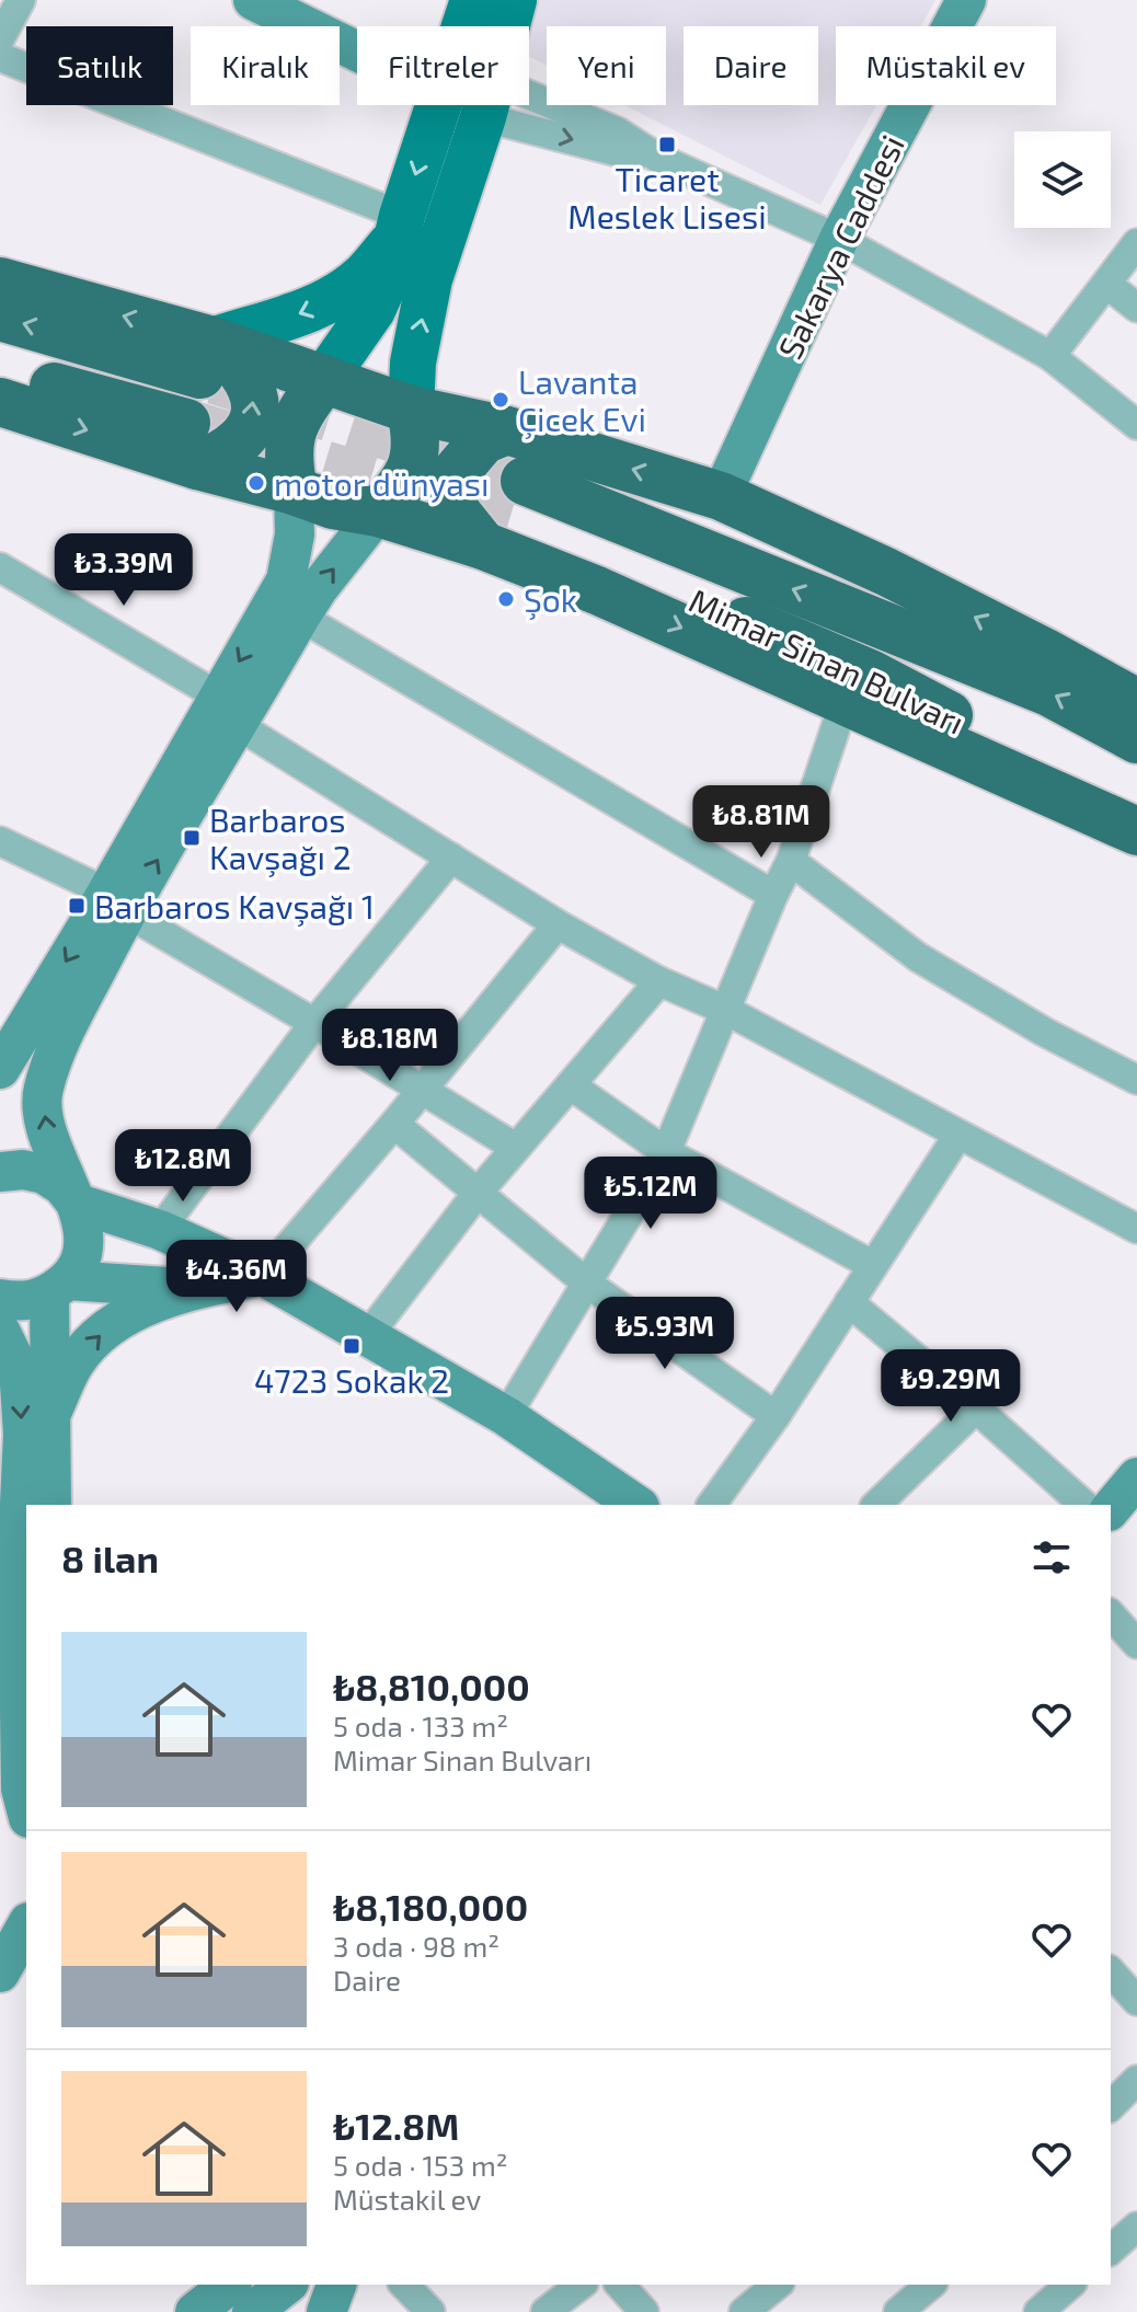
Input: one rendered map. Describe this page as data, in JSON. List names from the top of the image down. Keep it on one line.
{"streets":{"highway":["Mimar Sinan Bulvarı"],"main road":["Sakarya Caddesi"]},"places":{"transit":["Ticaret Meslek Lisesi","Barbaros Kavşağı 2","Barbaros Kavşağı 1","4723 Sokak 2"],"other":["Lavanta Çicek Evi","motor dünyası","Şok"]},"page":{"chip":["Satılık","Kiralık","Filtreler","Yeni","Daire","Müstakil ev"],"price":["₺3.39M","₺8.81M","₺8.18M","₺12.8M","₺5.12M","₺4.36M","₺5.93M","₺9.29M"],"heading":"8 ilan","list":[{"name":"₺8,810,000","note":"5 oda · 133 m² · Mimar Sinan Bulvarı"},{"name":"₺8,180,000","note":"3 oda · 98 m² · Daire"},{"name":"₺12.8M","note":"5 oda · 153 m² · Müstakil ev"}]}}
